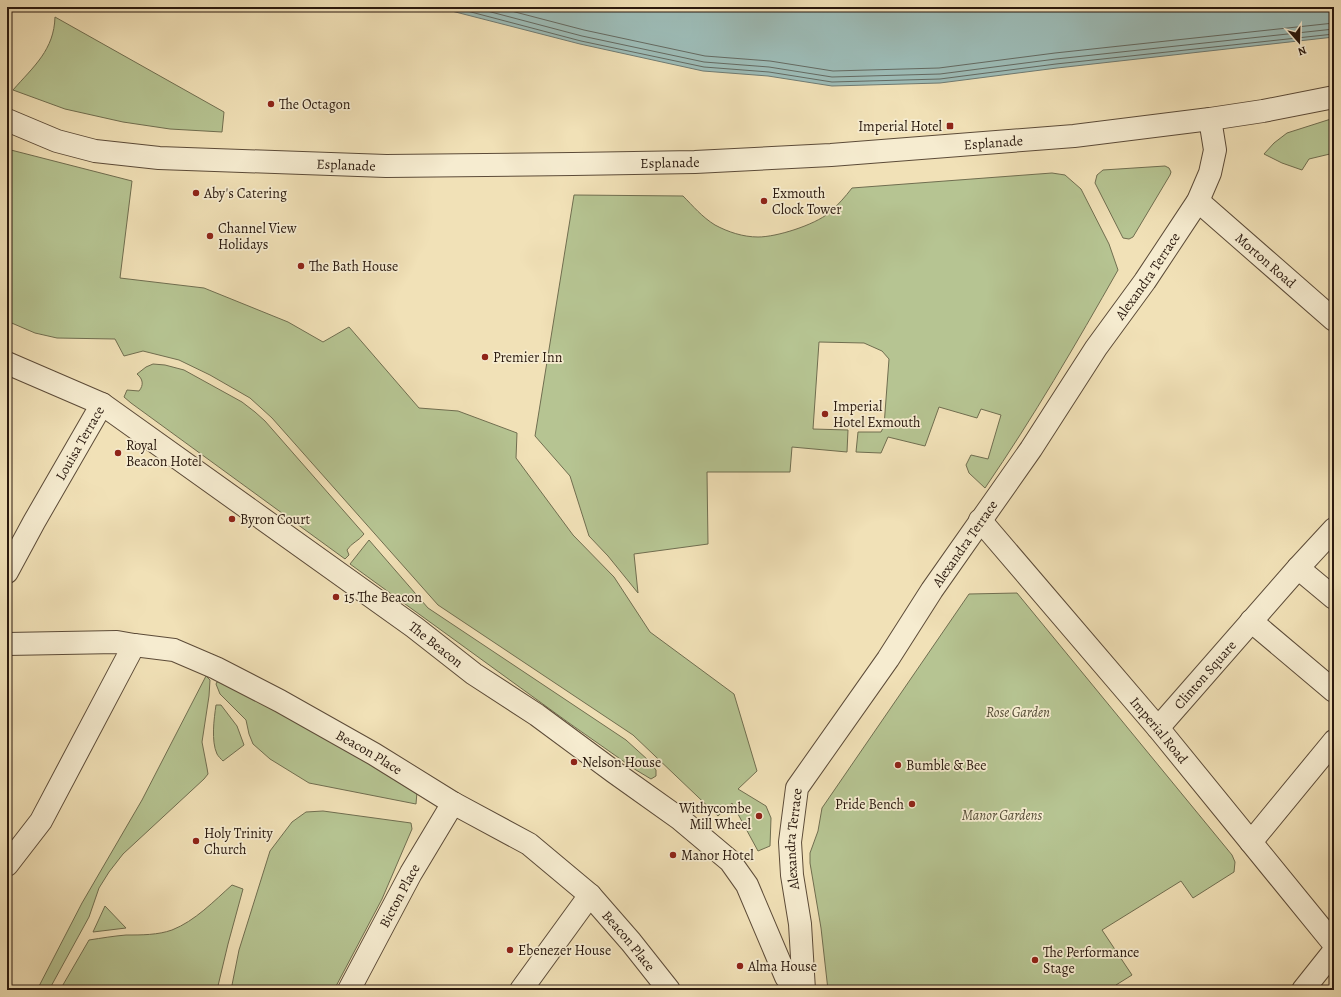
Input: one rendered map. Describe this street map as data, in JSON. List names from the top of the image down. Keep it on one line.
{"streets":{"street":["Esplanade","Morton Road","Alexandra Terrace","Louisa Terrace","The Beacon","Clinton Square","Imperial Road","Beacon Place","Bicton Place"]},"crossings":[["Esplanade","Alexandra Terrace"],["Morton Road","Alexandra Terrace"],["Alexandra Terrace","Imperial Road"],["Louisa Terrace","The Beacon"],["Clinton Square","Imperial Road"],["Beacon Place","Bicton Place"]],"parks":["Rose Garden","Manor Gardens"],"places":{"other":["The Octagon","Aby's Catering","Exmouth Clock Tower","Channel View Holidays","The Bath House","Premier Inn","Imperial Hotel Exmouth","Royal Beacon Hotel","Byron Court","15 The Beacon","Nelson House","Bumble & Bee","Pride Bench","Withycombe Mill Wheel","Holy Trinity Church","Manor Hotel","Ebenezer House","The Performance Stage","Alma House"],"transit":["Imperial Hotel"]},"north":"bottom"}
